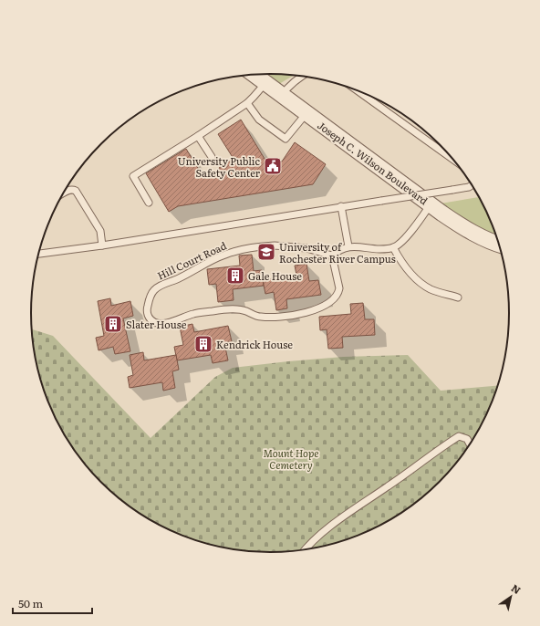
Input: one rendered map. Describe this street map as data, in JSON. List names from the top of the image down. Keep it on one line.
{"streets":{"street":["Joseph C. Wilson Boulevard"],"lane":["Hill Court Road"]},"parks":["Mount Hope Cemetery"],"places":{"public building":["University Public Safety Center"],"school or university":["University of Rochester River Campus"],"building":["Gale House","Slater House","Kendrick House"]},"scale_bar":"50 m","north":"top right"}
